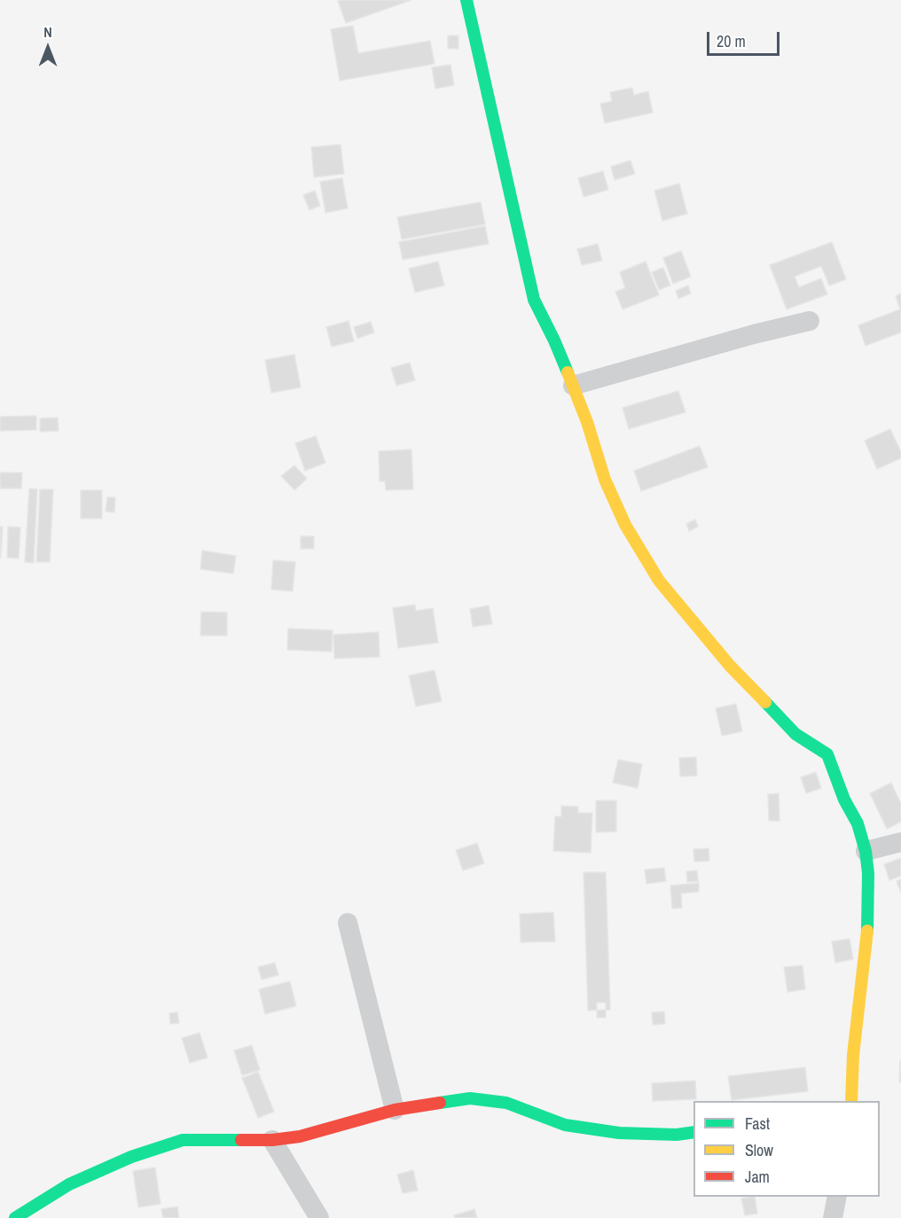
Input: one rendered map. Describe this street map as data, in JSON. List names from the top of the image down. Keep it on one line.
{"legend":["Fast","Slow","Jam"],"scale_bar":"20 m","north":"top"}
